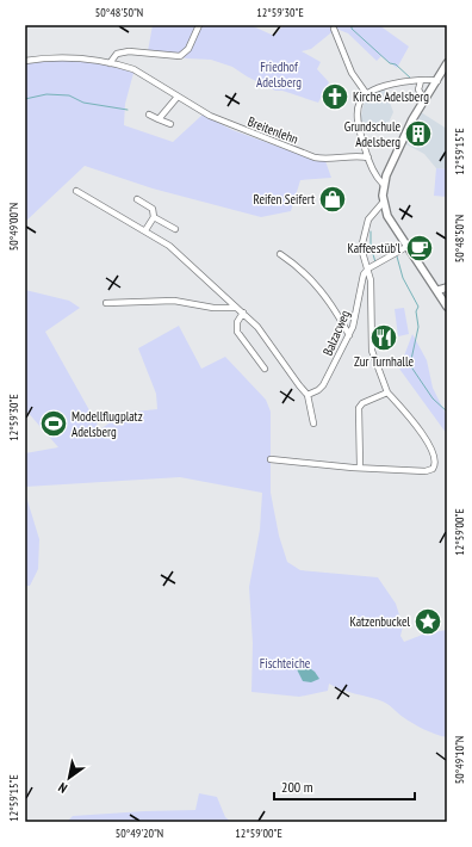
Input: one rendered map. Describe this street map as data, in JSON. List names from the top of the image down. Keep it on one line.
{"streets":{"street":["Breitenlehn","Balzacweg"]},"parks":["Friedhof Adelsberg","Fischteiche"],"places":{"church":["Kirche Adelsberg"],"building":["Grundschule Adelsberg"],"shop":["Reifen Seifert"],"cafe":["Kaffeestüb'l"],"restaurant":["Zur Turnhalle"],"sports":["Modellflugplatz Adelsberg"],"place":["Katzenbuckel"]},"scale_bar":"200 m","north":"bottom left","coordinates":["50°48'50\"N","12°59'30\"E","12°59'15\"E","50°49'00\"N","12°59'00\"E","50°49'10\"N","50°49'20\"N"]}
